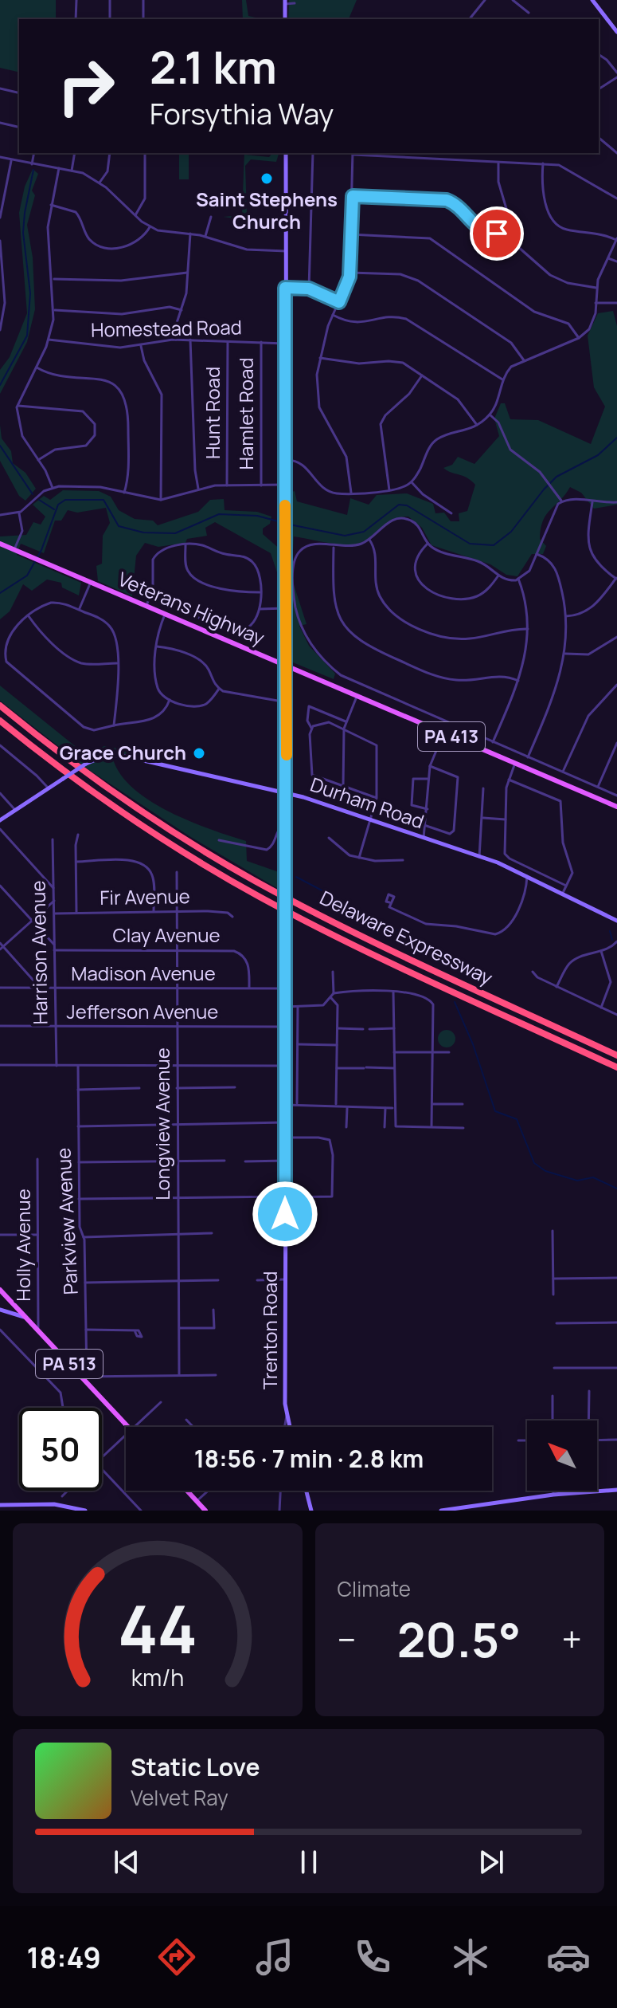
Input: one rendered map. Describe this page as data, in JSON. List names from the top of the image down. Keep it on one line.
{"streets":{"highway":["Delaware Expressway"],"main road":["Veterans Highway","PA 413","Durham Road","Trenton Road","PA 513"],"street":["Homestead Road","Hunt Road","Hamlet Road","Fir Avenue","Clay Avenue","Harrison Avenue","Madison Avenue","Jefferson Avenue","Longview Avenue","Parkview Avenue","Holly Avenue"]},"crossings":[["Homestead Road","Hunt Road"],["Homestead Road","Hamlet Road"],["Homestead Road","Trenton Road"],["Veterans Highway","Trenton Road"],["Durham Road","Trenton Road"],["Fir Avenue","Harrison Avenue"],["Fir Avenue","Longview Avenue"],["Clay Avenue","Harrison Avenue"],["Clay Avenue","Madison Avenue"],["Clay Avenue","Longview Avenue"],["Harrison Avenue","Madison Avenue"],["Harrison Avenue","Jefferson Avenue"],["Madison Avenue","Longview Avenue"],["Madison Avenue","Trenton Road"],["Jefferson Avenue","Longview Avenue"],["Jefferson Avenue","Trenton Road"],["Parkview Avenue","PA 513"],["Holly Avenue","PA 513"]],"places":["Saint Stephens Church","Grace Church"],"north":"top left","page":{"turn":["2.1 km","Forsythia Way"],"limit":"50","trip":"18:56 · 7 min · 2.8 km","tile":"Climate","heat":["−","20.5°","+"],"song":["Static Love","Velvet Ray"],"tabs":"18:49","gauge":["44","km/h"]}}
